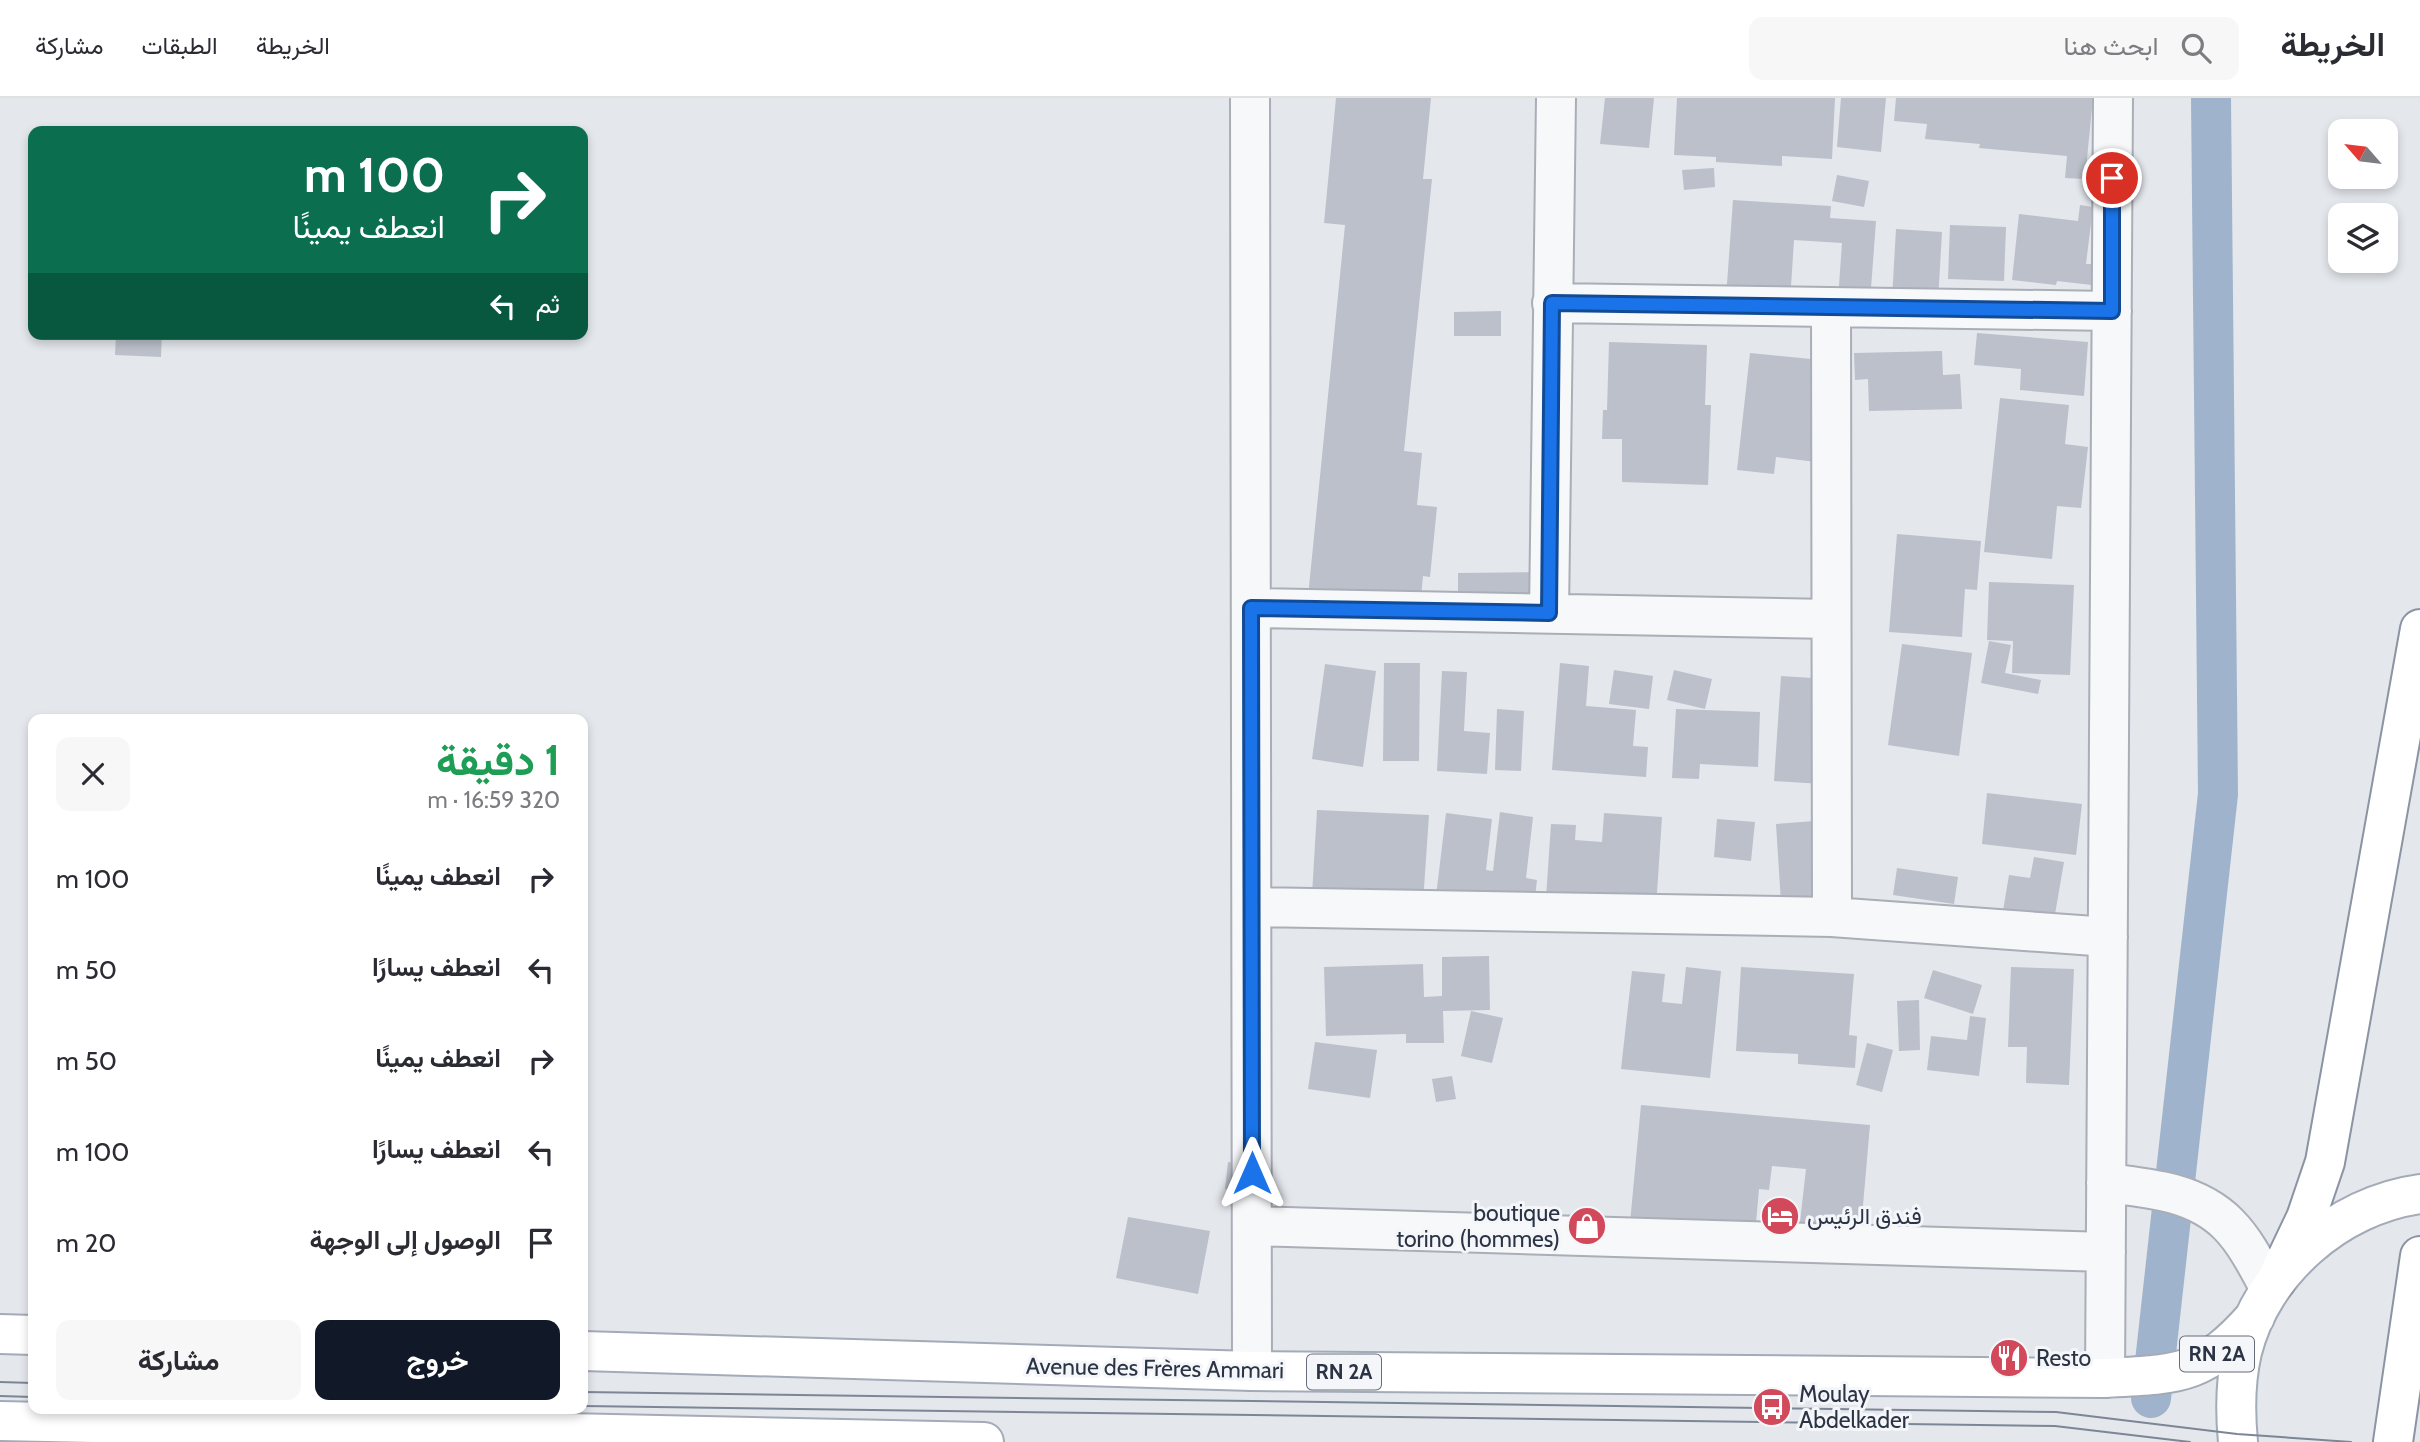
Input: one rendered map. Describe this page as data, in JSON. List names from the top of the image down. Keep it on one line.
{"streets":{"main road":["RN 2A","Avenue des Frères Ammari"]},"crossings":[["RN 2A","Avenue des Frères Ammari"]],"places":{"hotel":["فندق الرئيس"],"shop":["boutique torino (hommes)"],"restaurant":["Resto"],"bus stop":["Moulay Abdelkader"]},"north":"top left","page":{"header":"الخريطة","search":"ابحث هنا","nav":["الخريطة","الطبقات","مشاركة"],"turn":["100 m","انعطف يمينًا"],"then":"ثم","heading":["1 دقيقة","320 m · 16:59"],"list":[{"name":"انعطف يمينًا","value":"100 m"},{"name":"انعطف يسارًا","value":"50 m"},{"name":"انعطف يمينًا","value":"50 m"},{"name":"انعطف يسارًا","value":"100 m"},{"name":"الوصول إلى الوجهة","value":"20 m"}],"buttons":["خروج","مشاركة"]}}
